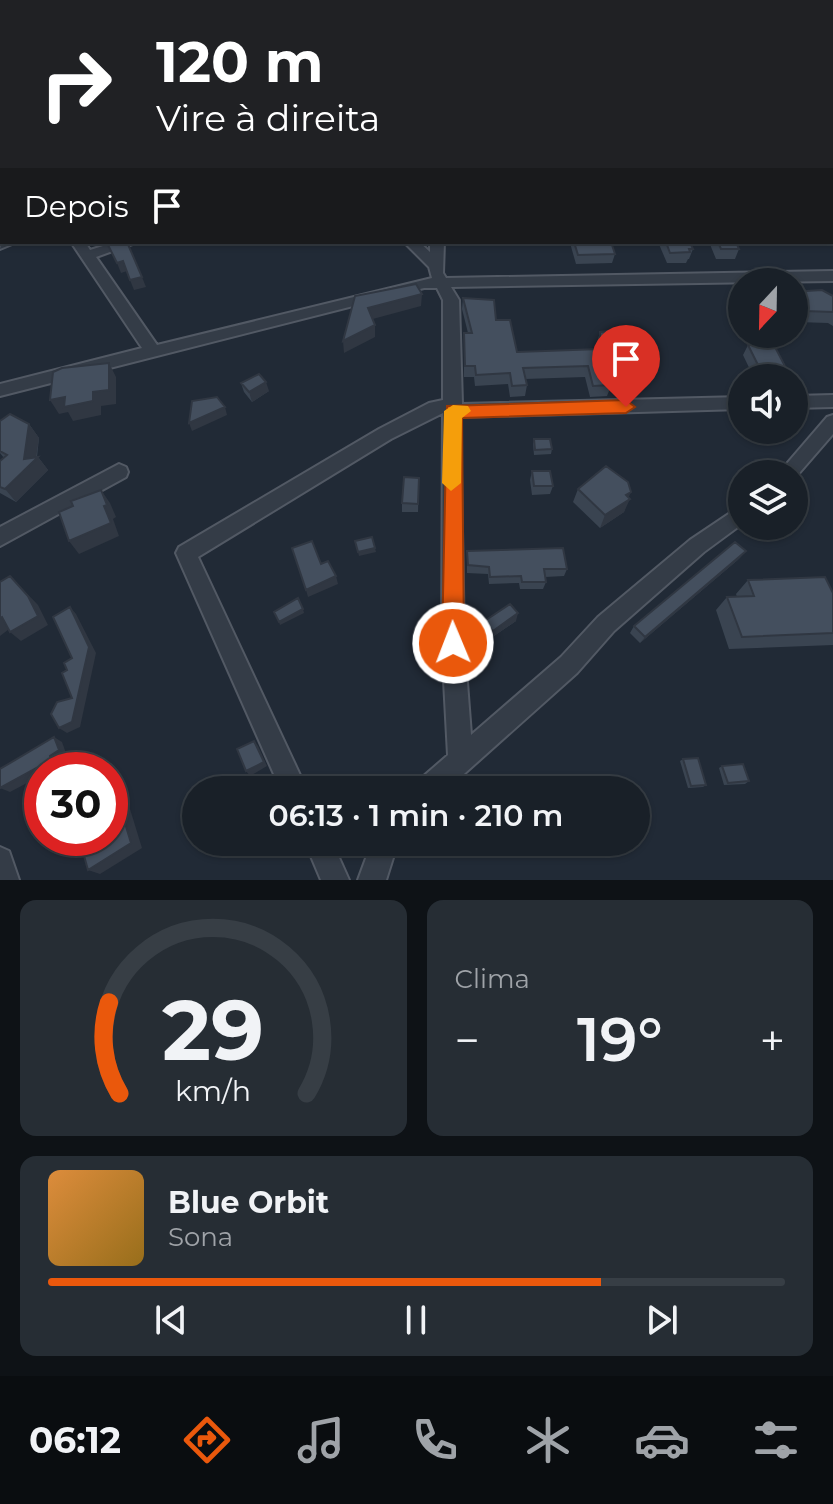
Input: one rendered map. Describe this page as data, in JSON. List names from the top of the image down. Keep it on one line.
{"north":"bottom","page":{"turn":["120 m","Vire à direita"],"then":"Depois","limit":"30","trip":"06:13 · 1 min · 210 m","tile":"Clima","heat":["−","19°","+"],"song":["Blue Orbit","Sona"],"tabs":"06:12","gauge":["29","km/h"]}}
